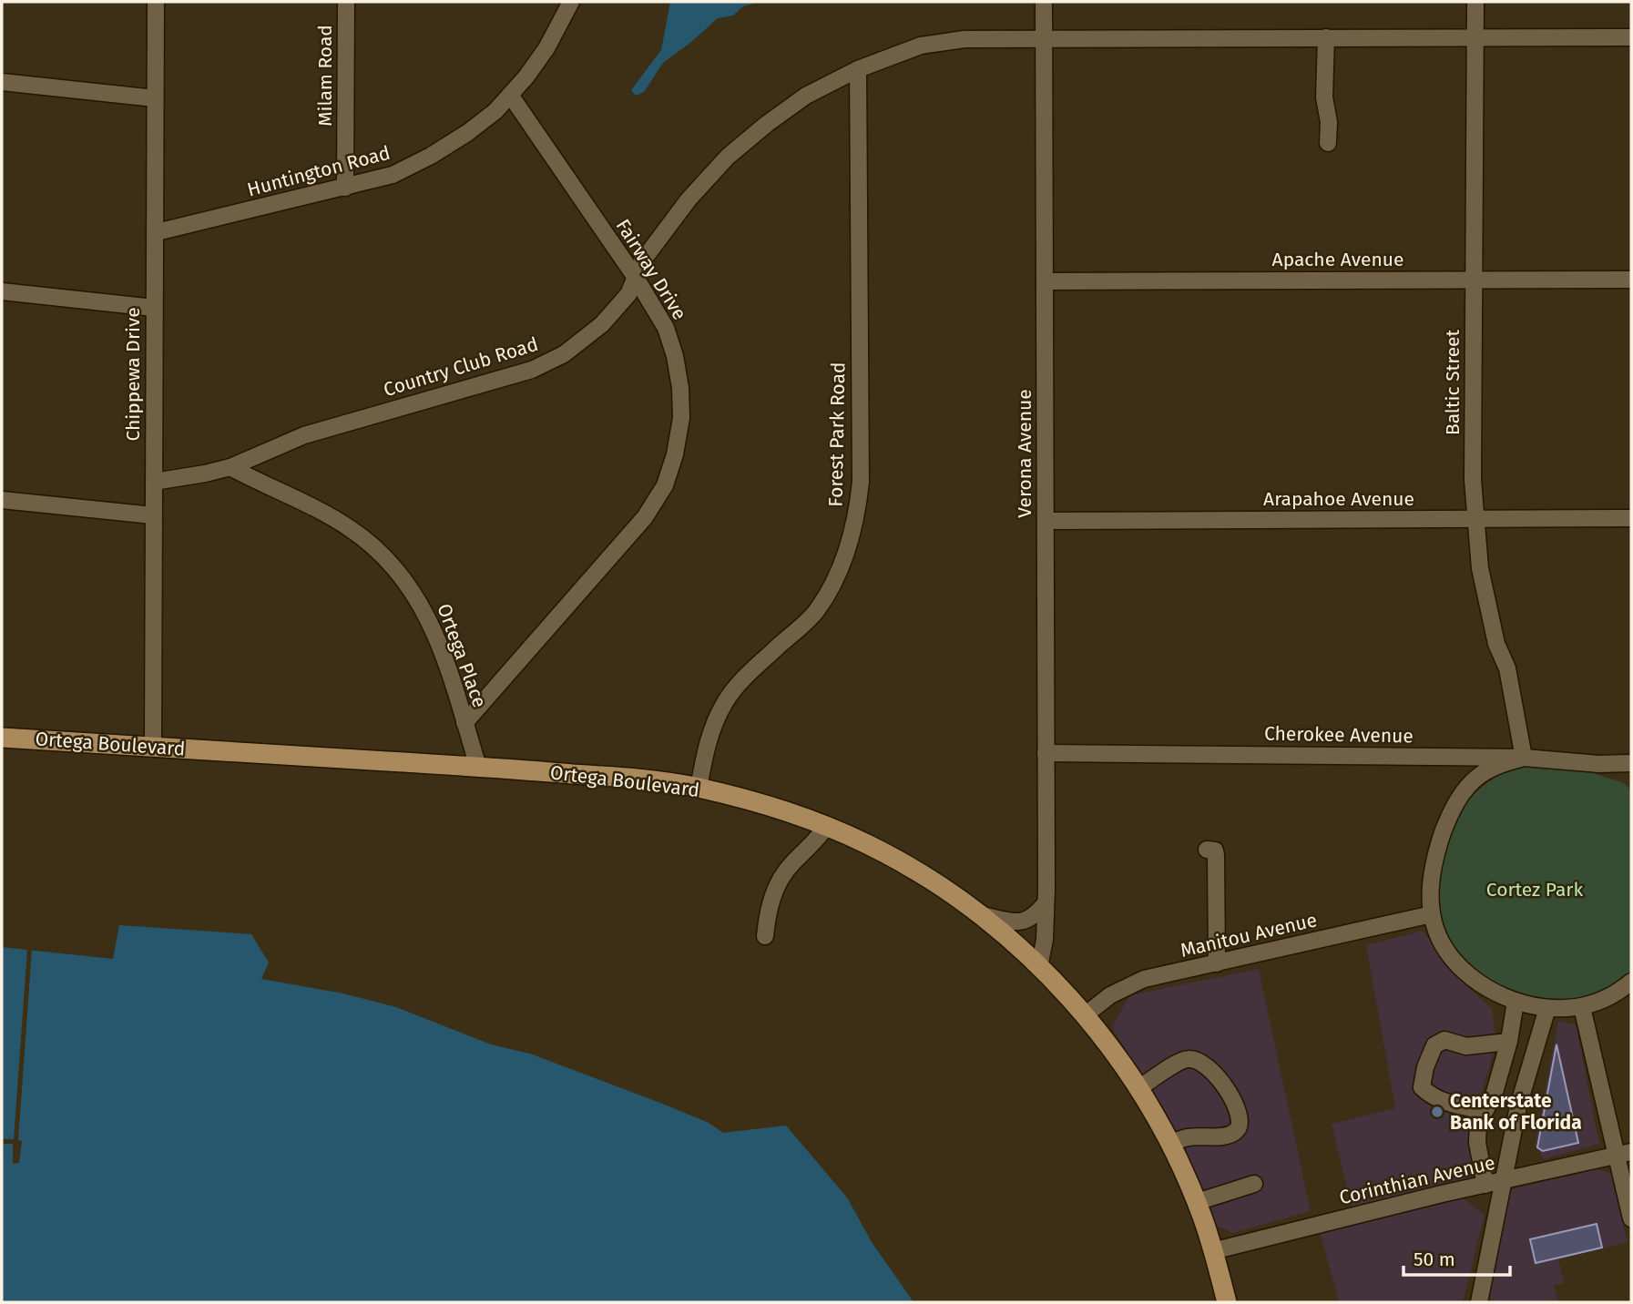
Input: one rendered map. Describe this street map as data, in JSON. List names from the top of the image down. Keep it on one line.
{"streets":{"main road":["Ortega Boulevard"],"street":["Milam Road","Huntington Road","Apache Avenue","Fairway Drive","Country Club Road","Chippewa Drive","Baltic Street","Forest Park Road","Verona Avenue","Arapahoe Avenue","Ortega Place","Cherokee Avenue","Manitou Avenue","Corinthian Avenue"]},"crossings":[["Milam Road","Huntington Road"],["Huntington Road","Fairway Drive"],["Huntington Road","Chippewa Drive"],["Apache Avenue","Baltic Street"],["Apache Avenue","Verona Avenue"],["Fairway Drive","Country Club Road"],["Fairway Drive","Ortega Place"],["Country Club Road","Chippewa Drive"],["Country Club Road","Baltic Street"],["Country Club Road","Forest Park Road"],["Country Club Road","Verona Avenue"],["Country Club Road","Ortega Place"],["Chippewa Drive","Ortega Boulevard"],["Baltic Street","Arapahoe Avenue"],["Baltic Street","Cherokee Avenue"],["Forest Park Road","Ortega Boulevard"],["Verona Avenue","Arapahoe Avenue"],["Verona Avenue","Cherokee Avenue"],["Verona Avenue","Ortega Boulevard"],["Ortega Place","Ortega Boulevard"],["Ortega Boulevard","Manitou Avenue"],["Ortega Boulevard","Corinthian Avenue"]],"parks":["Cortez Park"],"places":["Centerstate Bank of Florida"],"scale_bar":"50 m"}
